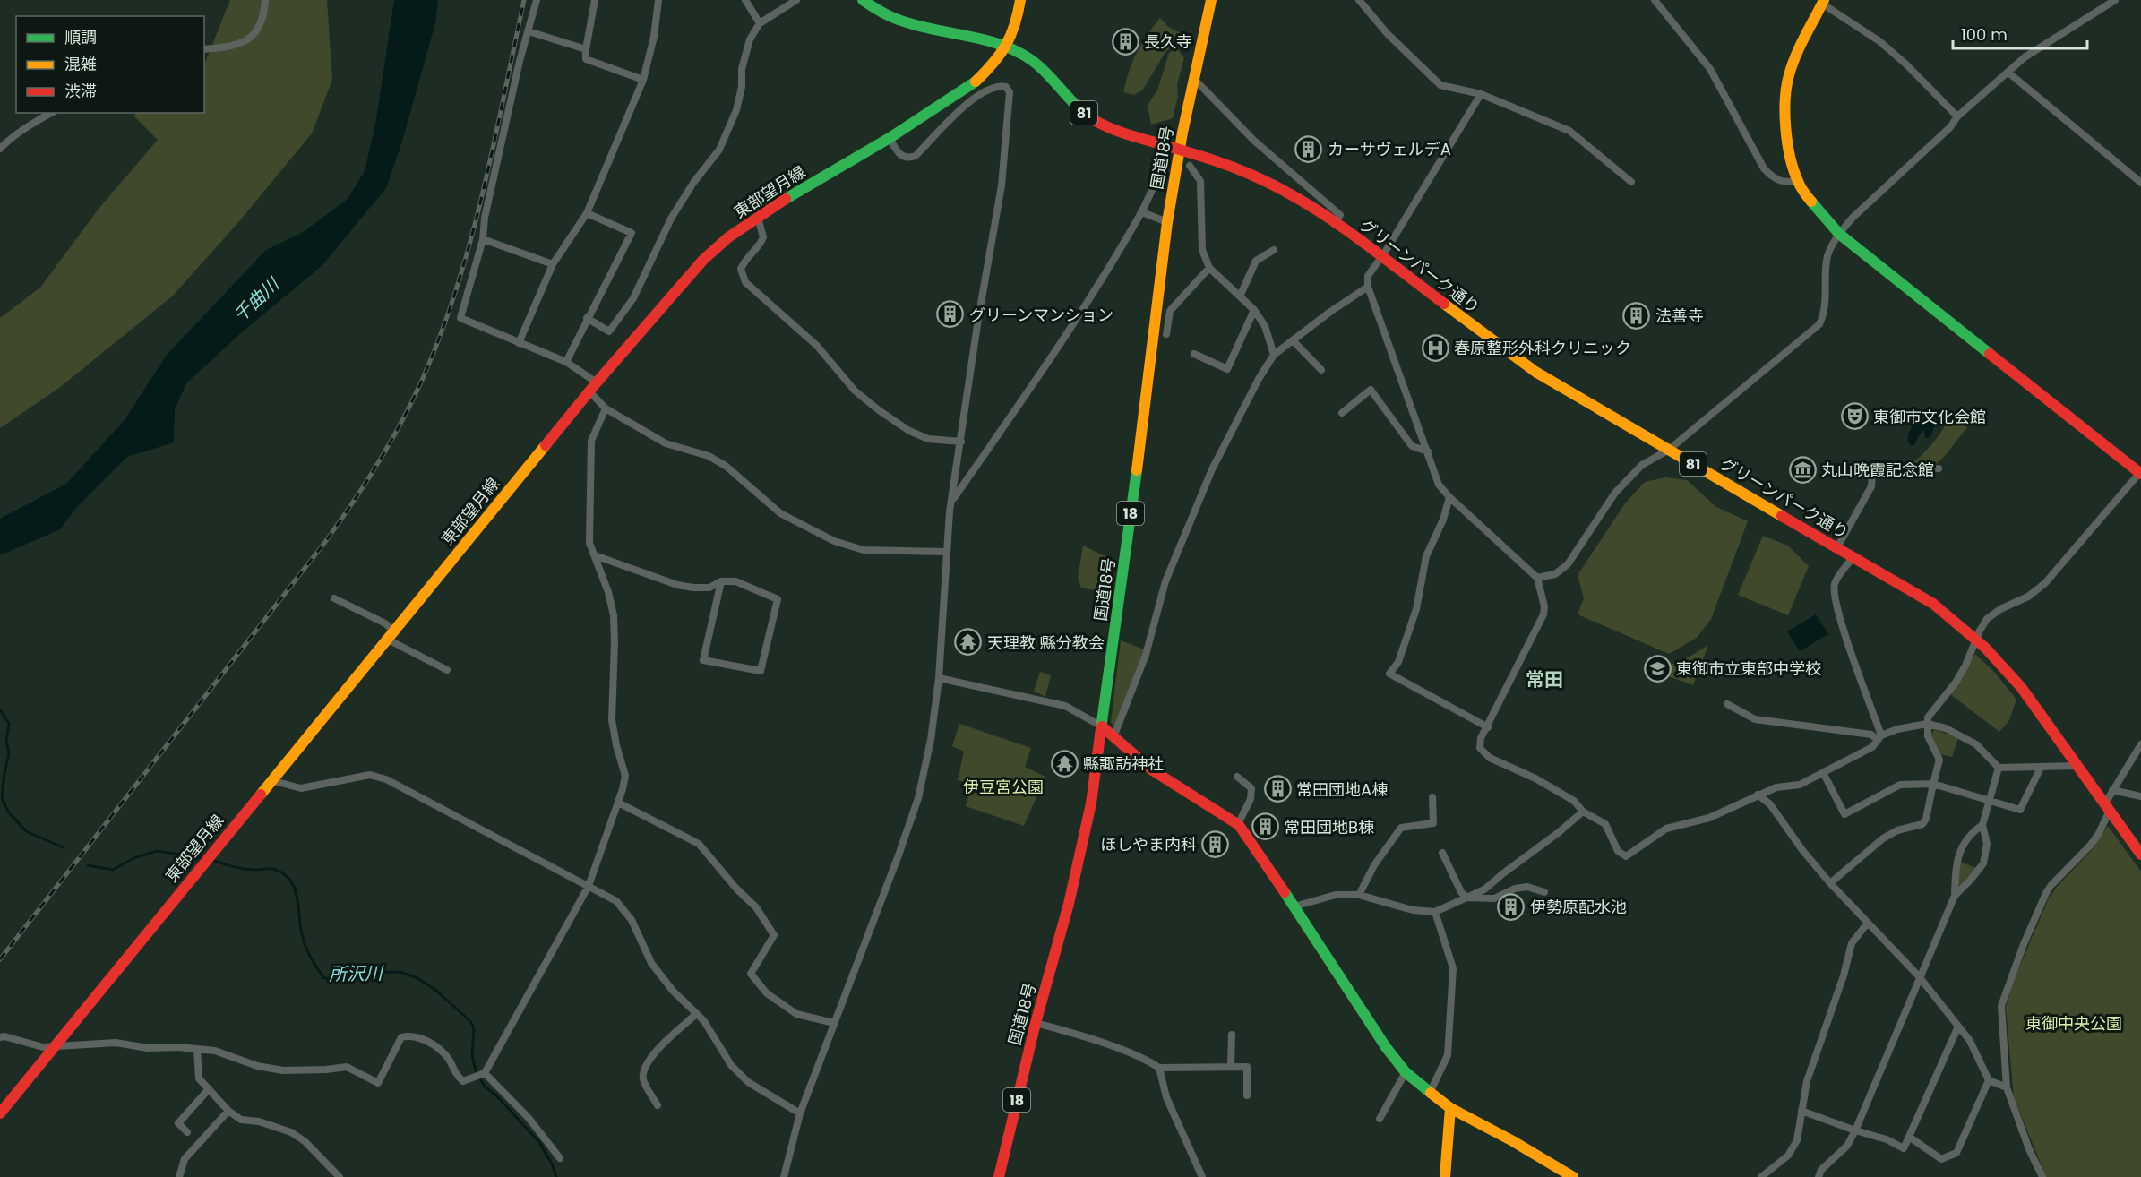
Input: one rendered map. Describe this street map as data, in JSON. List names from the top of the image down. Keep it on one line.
{"streets":{"main road":["81","国道18号","東部望月線","グリーンパーク通り","18"]},"crossings":[["81","国道18号"],["81","東部望月線"],["81","グリーンパーク通り"],["国道18号","グリーンパーク通り"]],"districts":["常田"],"water":["千曲川","所沢川"],"parks":["伊豆宮公園","東御中央公園"],"places":{"building":["長久寺","カーサヴェルデA","グリーンマンション","法善寺","常田団地A棟","常田団地B棟","ほしやま内科","伊勢原配水池"],"hospital":["春原整形外科クリニック"],"theatre":["東御市文化会館"],"museum":["丸山晩霞記念館"],"temple":["天理教 縣分教会","縣諏訪神社"],"school or university":["東御市立東部中学校"]},"legend":["順調","混雑","渋滞"],"scale_bar":"100 m"}
